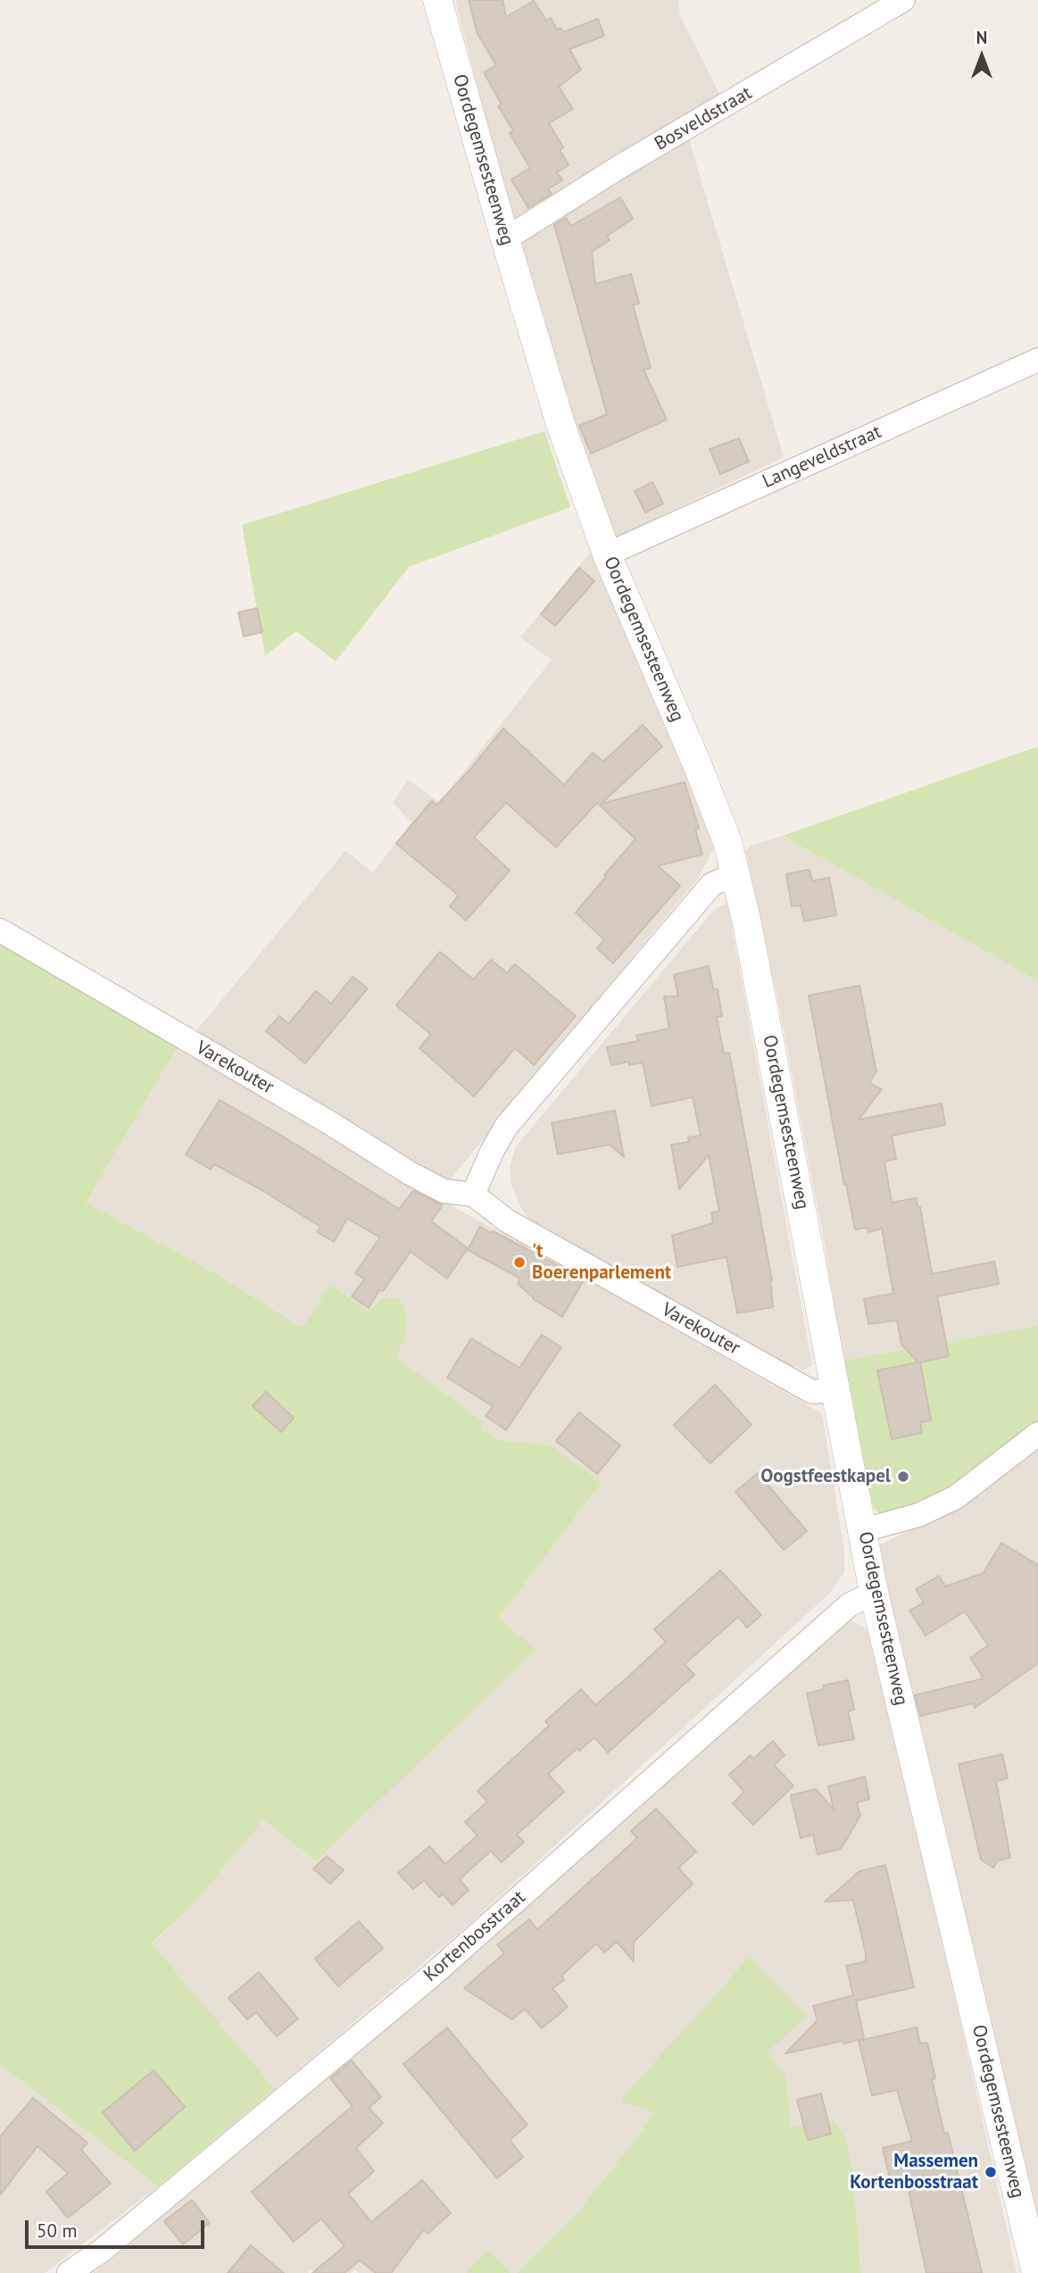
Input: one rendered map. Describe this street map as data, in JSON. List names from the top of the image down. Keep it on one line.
{"streets":{"street":["Bosveldstraat","Oordegemsesteenweg","Langeveldstraat","Varekouter","Kortenbosstraat"]},"crossings":[["Bosveldstraat","Oordegemsesteenweg"],["Oordegemsesteenweg","Langeveldstraat"],["Oordegemsesteenweg","Varekouter"],["Oordegemsesteenweg","Kortenbosstraat"]],"places":["'t Boerenparlement","Oogstfeestkapel","Massemen Kortenbosstraat"],"scale_bar":"50 m","north":"top"}
